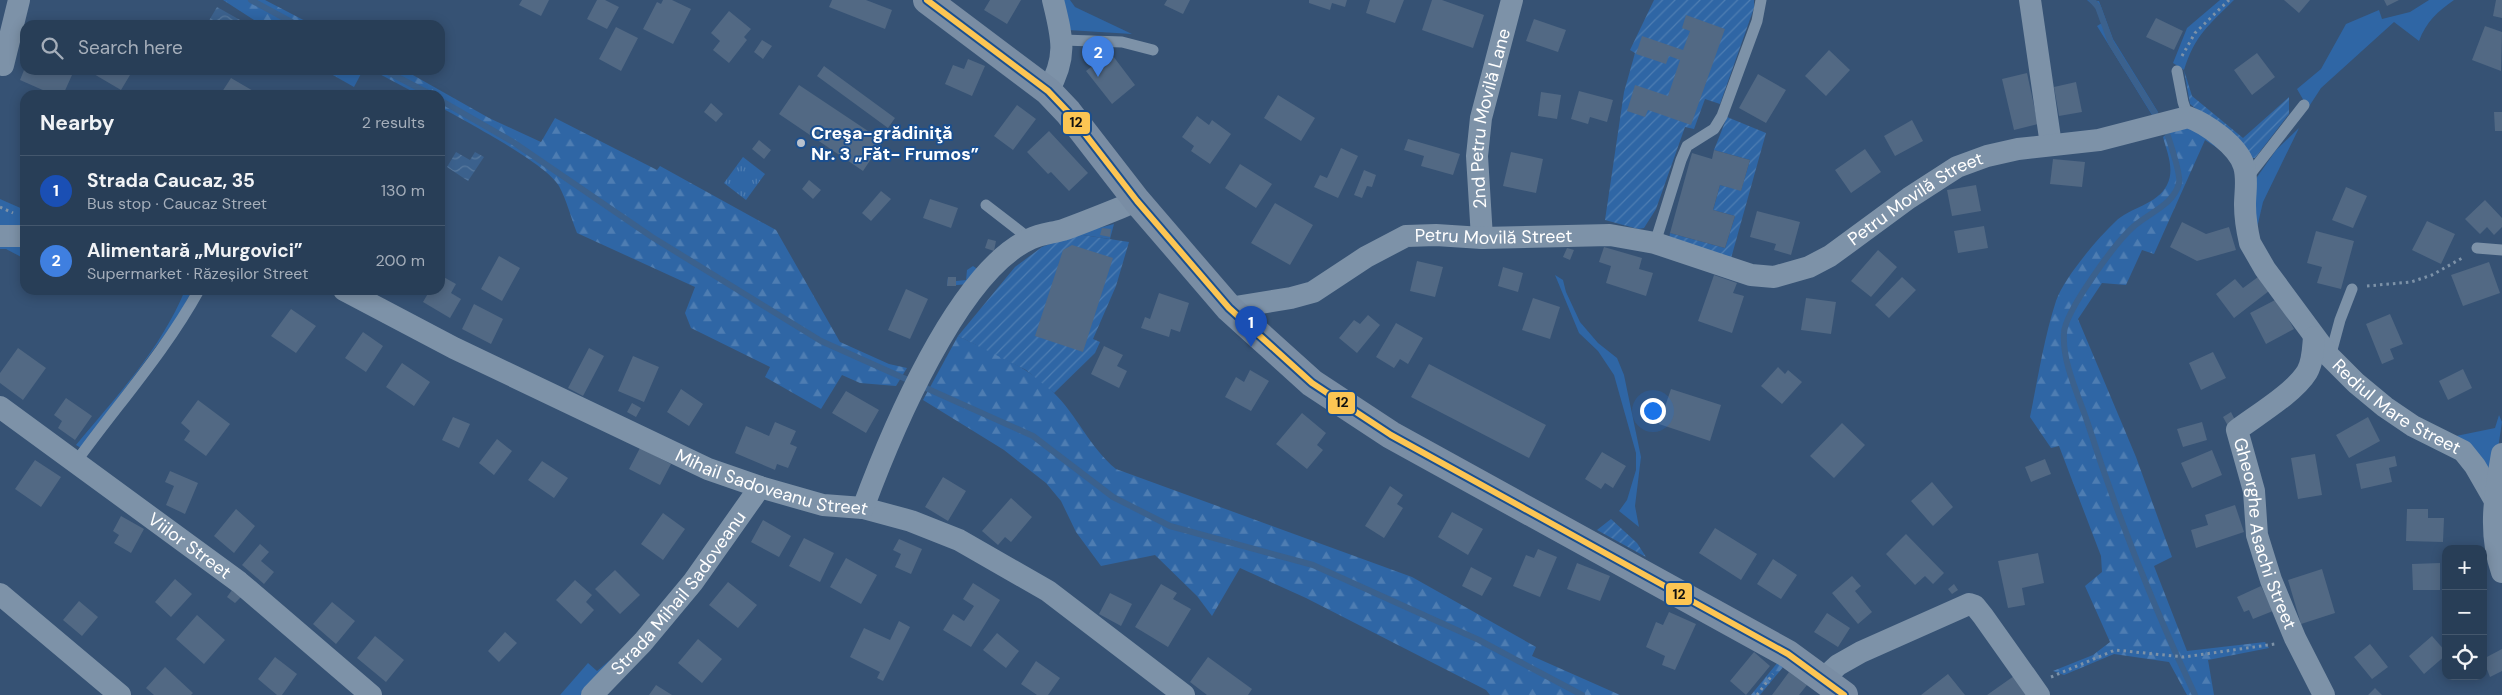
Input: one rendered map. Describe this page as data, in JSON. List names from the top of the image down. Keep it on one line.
{"streets":{"street":["2nd Petru Movilă Lane","Petru Movilă Street","Rediul Mare Street","Mihail Sadoveanu Street","Gheorghe Asachi Street","Viilor Street","Strada Mihail Sadoveanu"]},"crossings":[["2nd Petru Movilă Lane","Petru Movilă Street"],["Rediul Mare Street","Gheorghe Asachi Street"],["Mihail Sadoveanu Street","Strada Mihail Sadoveanu"]],"places":["Creşa-grădiniţă Nr. 3 „Făt- Frumos”"],"lines":["transit line 12"],"page":{"search":"Search here","pins":["2","1"],"heading":["Nearby","2 results"],"list":[{"mark":"1","name":"Strada Caucaz, 35","note":"Bus stop · Caucaz Street","value":"130 m"},{"mark":"2","name":"Alimentară „Murgovici”","note":"Supermarket · Răzeșilor Street","value":"200 m"}],"map_buttons":["+","−"]}}
